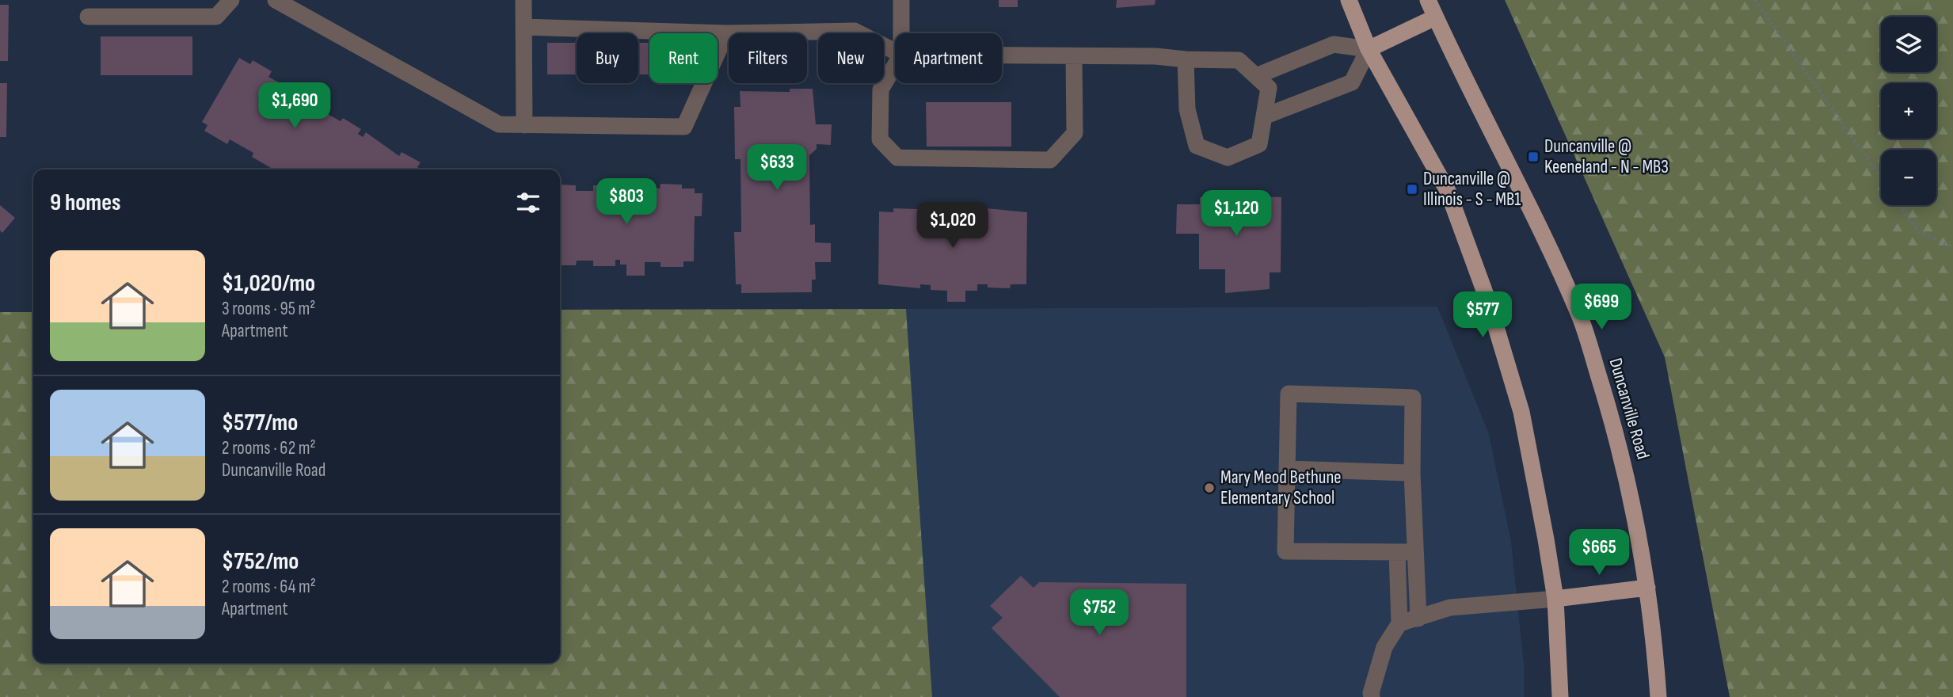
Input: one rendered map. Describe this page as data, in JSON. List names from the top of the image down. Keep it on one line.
{"streets":{"main road":["Duncanville Road"]},"places":{"transit":["Duncanville @ Keeneland - N - MB3","Duncanville @ Illinois - S - MB1"],"other":["Mary Meod Bethune Elementary School"]},"page":{"map_buttons":["+","−"],"chip":["Buy","Rent","Filters","New","Apartment"],"price":["$1,690","$633","$803","$1,120","$1,020","$699","$577","$665","$752"],"heading":"9 homes","list":[{"name":"$1,020/mo","note":"3 rooms · 95 m² · Apartment"},{"name":"$577/mo","note":"2 rooms · 62 m² · Duncanville Road"},{"name":"$752/mo","note":"2 rooms · 64 m² · Apartment"}]}}
